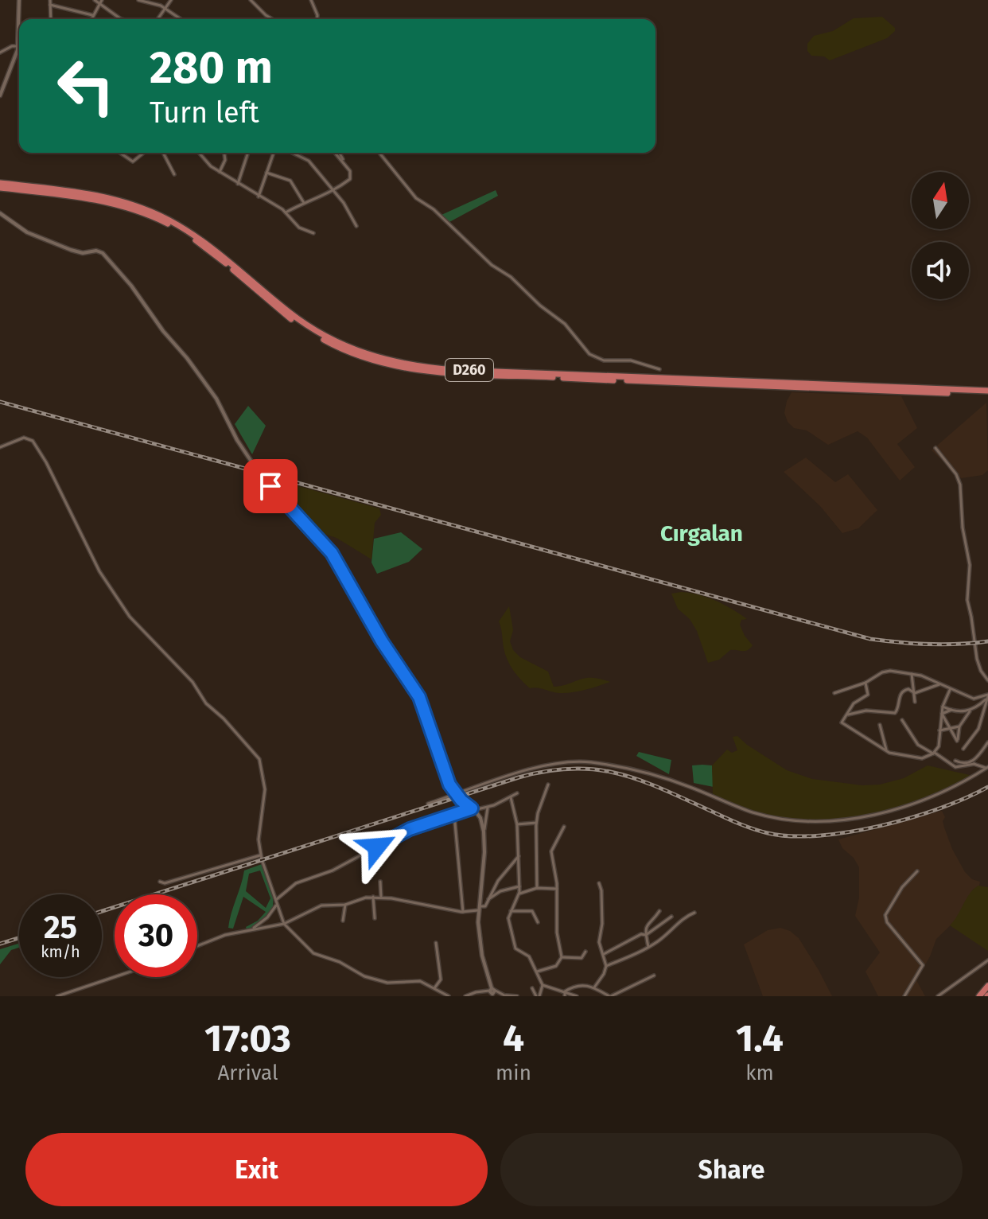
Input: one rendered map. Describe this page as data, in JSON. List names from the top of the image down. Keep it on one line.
{"streets":{"highway":["D260"]},"districts":["Cırgalan"],"north":"top","page":{"turn":["280 m","Turn left"],"speed":"25 km/h","limit":"30","eta":["17:03","Arrival","4","min","1.4","km"],"buttons":["Exit","Share"]}}
